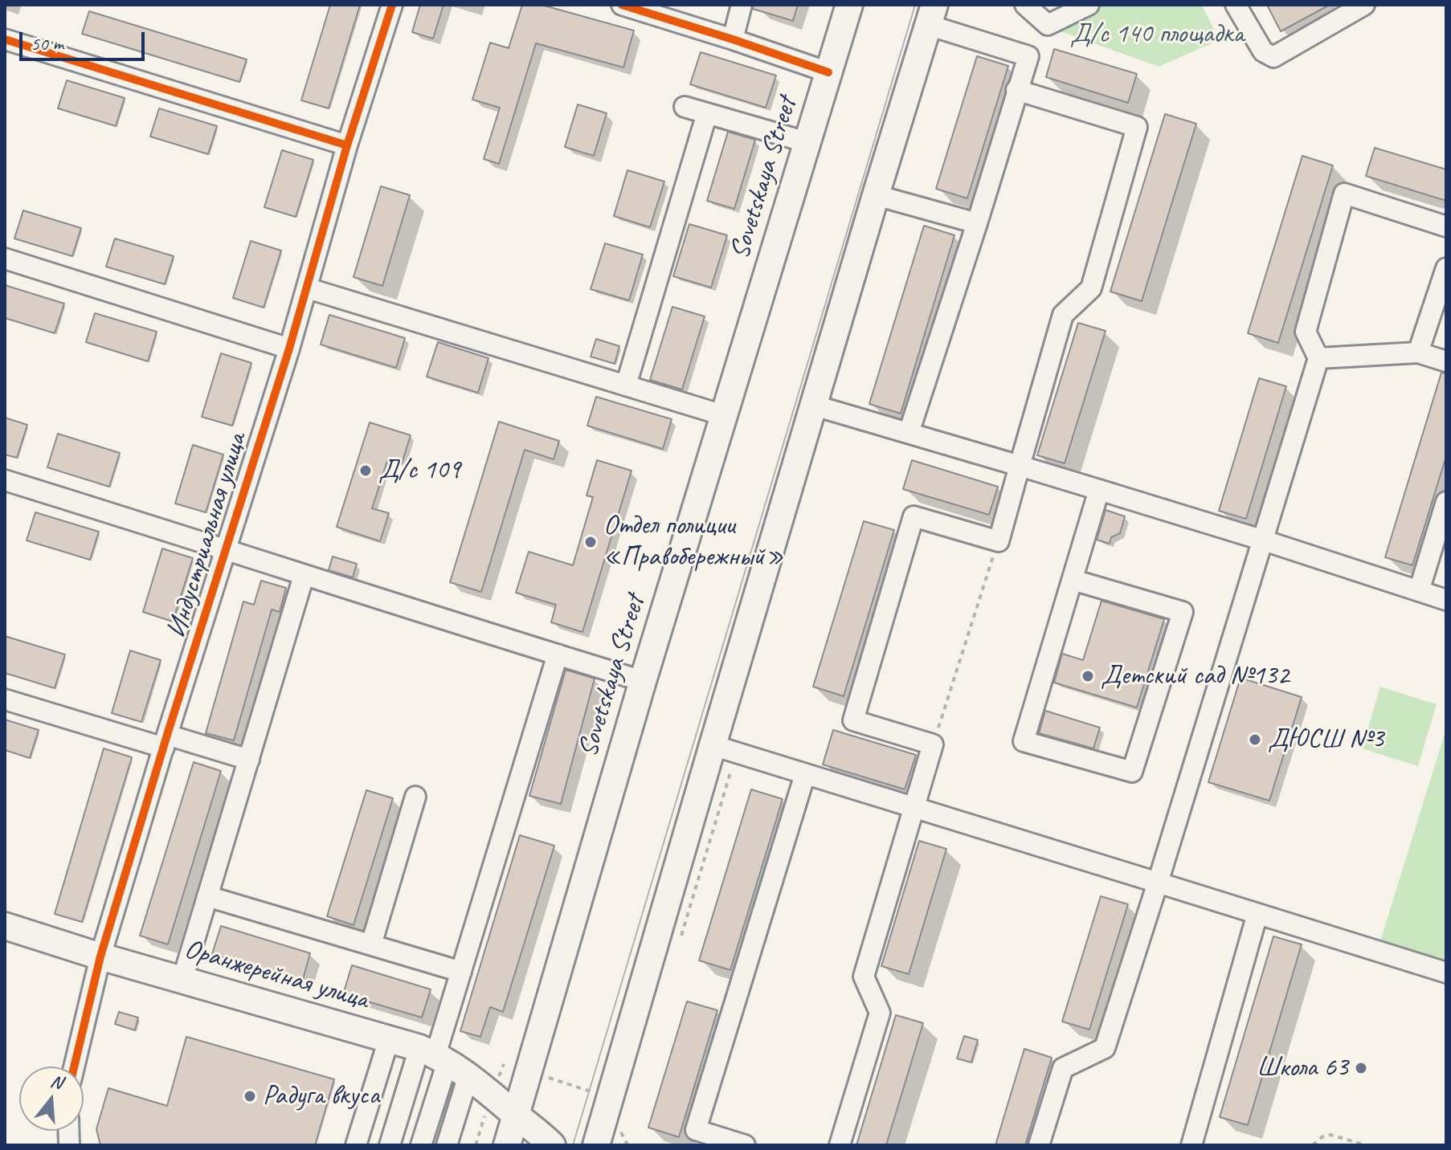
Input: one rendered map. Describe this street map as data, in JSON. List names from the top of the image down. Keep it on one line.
{"streets":{"main road":["Sovetskaya Street","Оранжерейная улица"],"street":["Индустриальная улица"]},"crossings":[["Sovetskaya Street","Оранжерейная улица"],["Индустриальная улица","Оранжерейная улица"]],"parks":["Д/с 140 площадка"],"places":["Д/с 109","Отдел полиции «Правобережный»","Детский сад №132","ДЮСШ №3","Школа 63","Радуга вкуса"],"scale_bar":"50 m","north":"top"}
